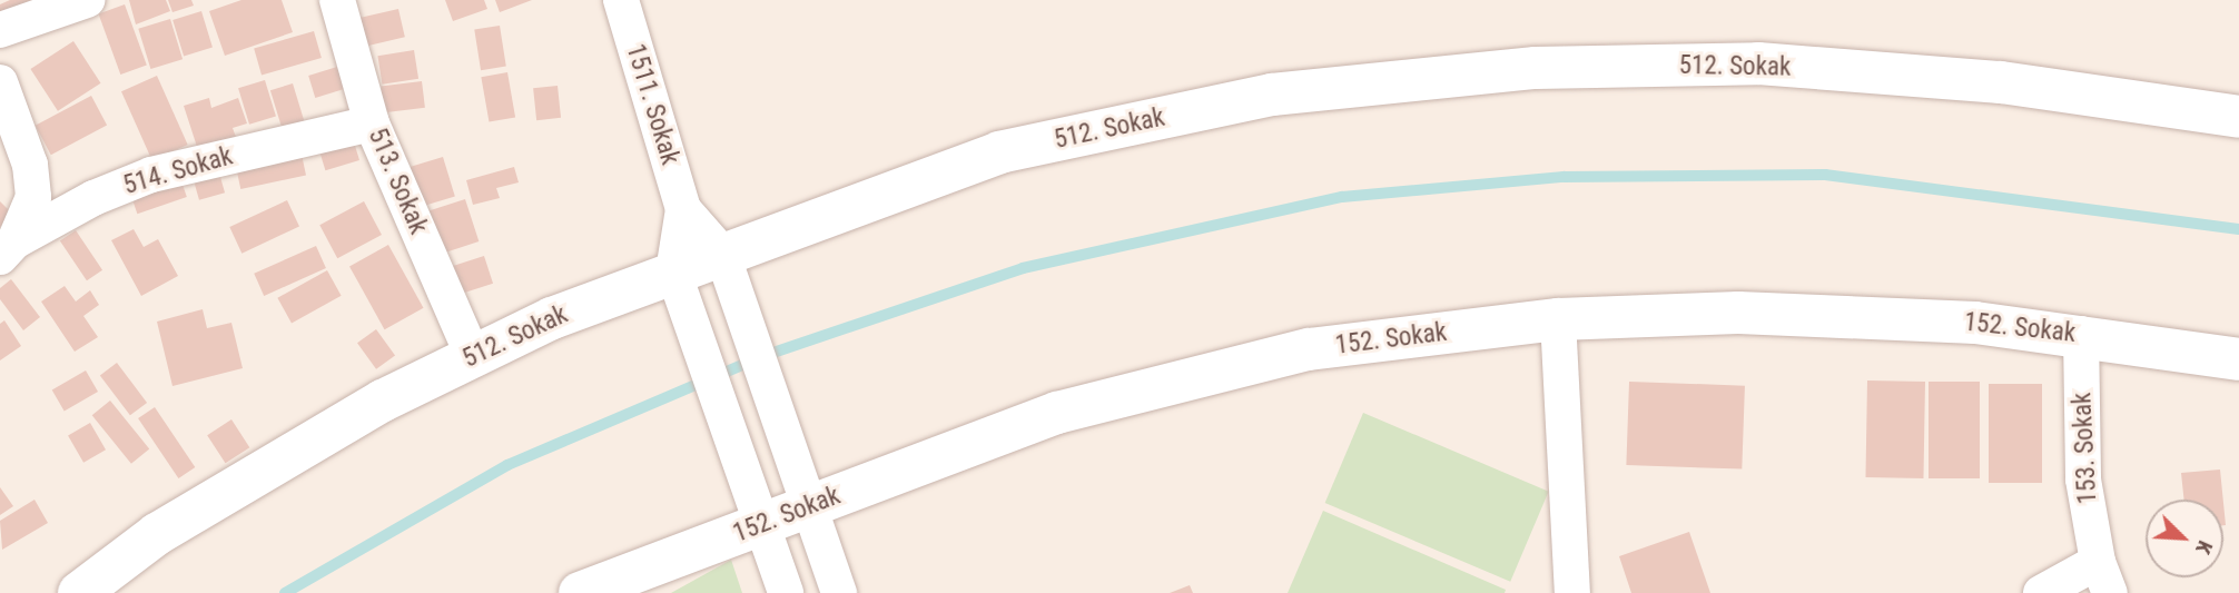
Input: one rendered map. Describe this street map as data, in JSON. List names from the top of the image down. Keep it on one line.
{"streets":{"street":["512. Sokak","1511. Sokak","514. Sokak","513. Sokak","152. Sokak","153. Sokak"]},"crossings":[["512. Sokak","1511. Sokak"],["512. Sokak","513. Sokak"],["514. Sokak","513. Sokak"],["152. Sokak","153. Sokak"]],"north":"bottom right"}
